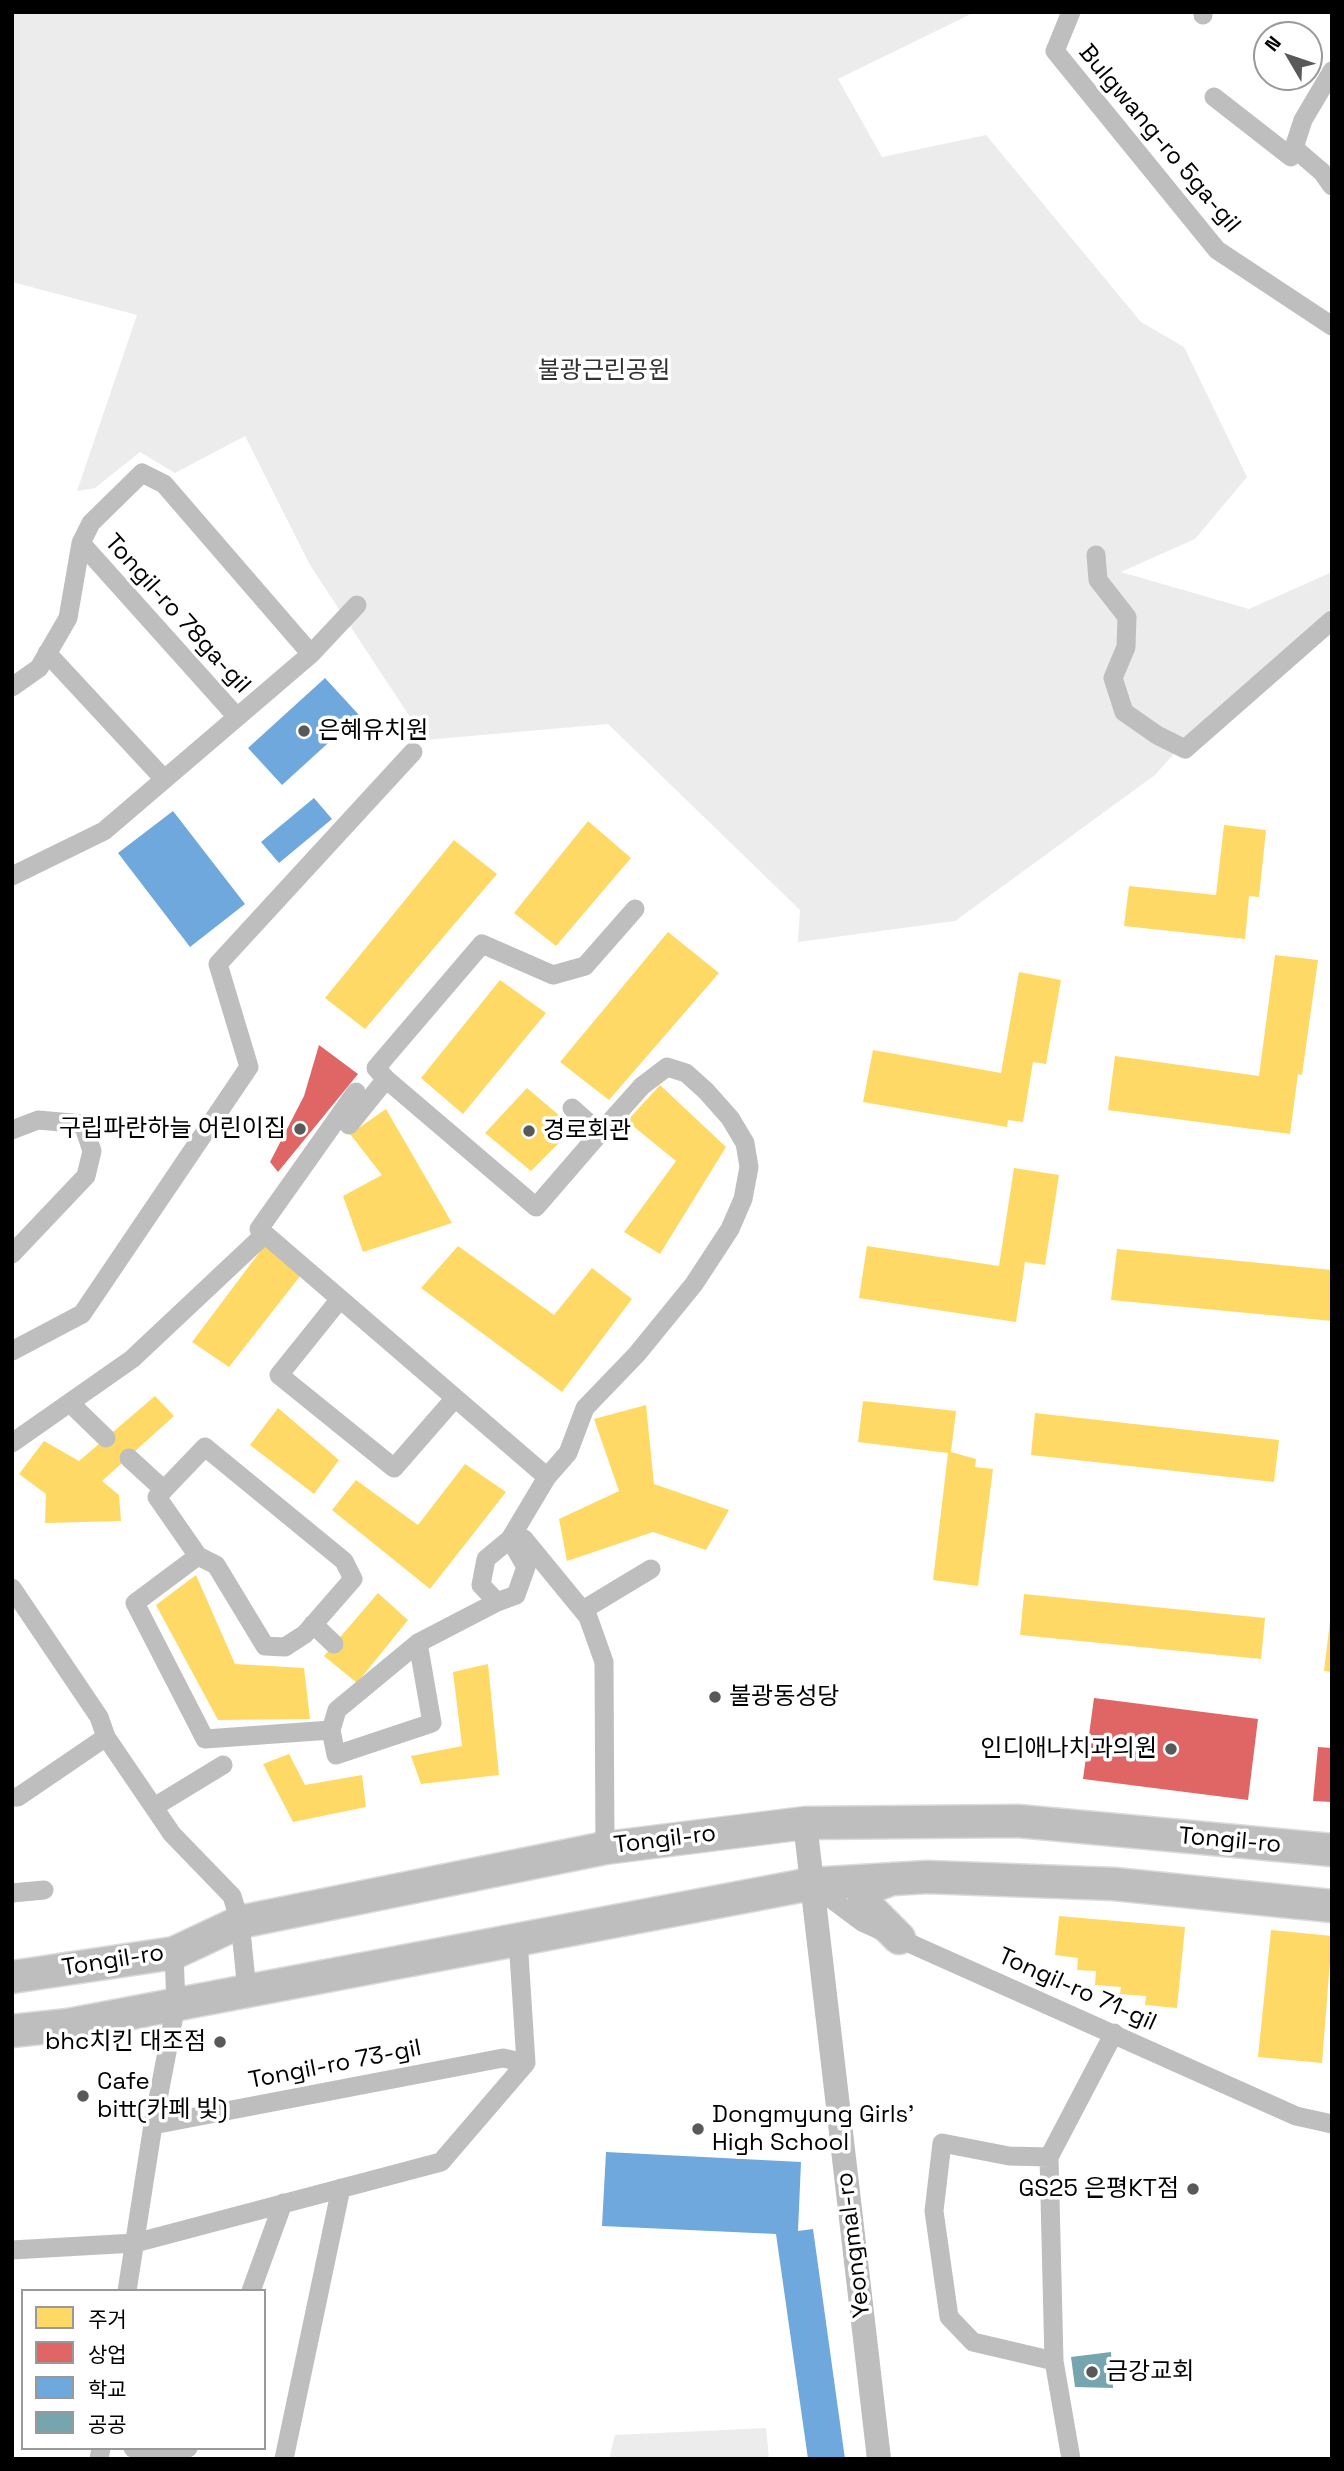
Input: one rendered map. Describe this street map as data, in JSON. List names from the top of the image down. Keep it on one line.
{"streets":{"main road":["Tongil-ro"],"street":["Bulgwang-ro 5ga-gil","Tongil-ro 78ga-gil","Tongil-ro 71-gil","Tongil-ro 73-gil","Yeongmal-ro"]},"crossings":[["Tongil-ro","Yeongmal-ro"],["Tongil-ro 71-gil","Yeongmal-ro"]],"parks":["불광근린공원"],"places":["은혜유치원","구립파란하늘 어린이집","경로회관","불광동성당","인디애나치과의원","bhc치킨 대조점","Cafe bitt(카페 빛)","Dongmyung Girls' High School","GS25 은평KT점","금강교회"],"legend":["주거","상업","학교","공공"],"north":"top left"}
